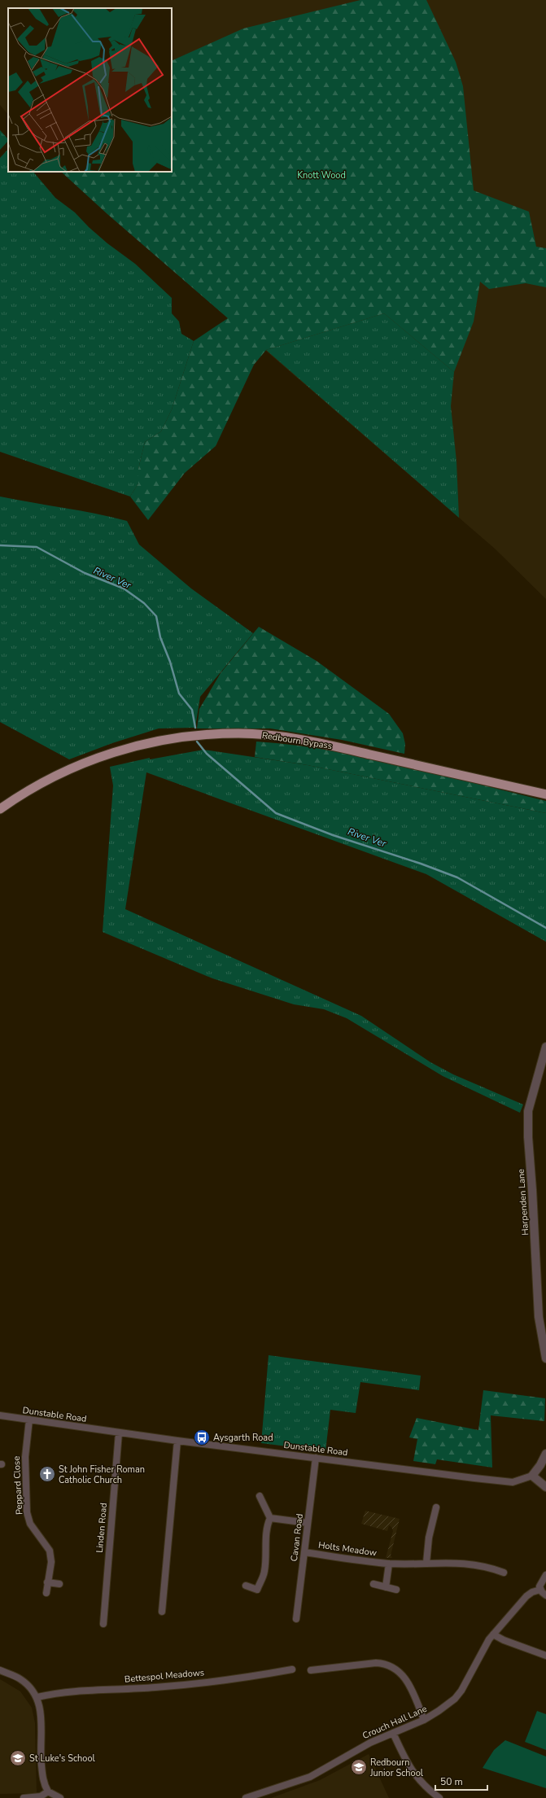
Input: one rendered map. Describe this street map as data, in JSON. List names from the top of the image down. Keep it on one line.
{"streets":{"main road":["Redbourn Bypass"],"street":["Harpenden Lane","Dunstable Road","Peppard Close","Linden Road","Cavan Road","Holts Meadow","Bettespol Meadows","Crouch Hall Lane"]},"crossings":[["Dunstable Road","Peppard Close"],["Dunstable Road","Linden Road"],["Dunstable Road","Cavan Road"],["Cavan Road","Holts Meadow"]],"water":["River Ver"],"parks":["Knott Wood"],"places":{"bus stop":["Aysgarth Road"],"church":["St John Fisher Roman Catholic Church"],"school or university":["St Luke's School","Redbourn Junior School"]},"scale_bar":"50 m"}
